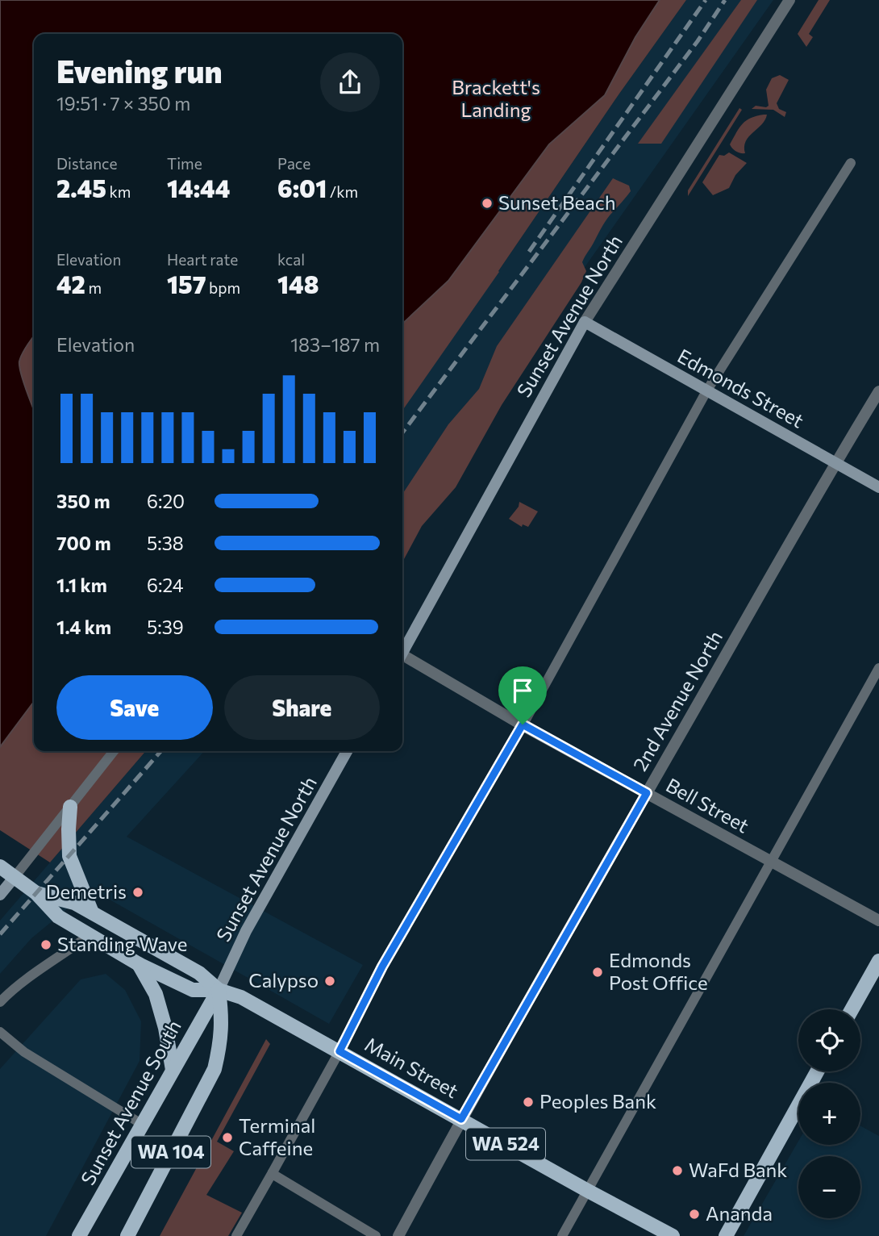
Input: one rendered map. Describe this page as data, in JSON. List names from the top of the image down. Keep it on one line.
{"streets":{"main road":["Main Street","Sunset Avenue South","WA 524","WA 104"],"street":["Sunset Avenue North","Edmonds Street","2nd Avenue North","Bell Street"]},"crossings":[["Sunset Avenue North","Edmonds Street"],["Sunset Avenue North","Main Street"],["Sunset Avenue North","Sunset Avenue South"],["Sunset Avenue North","WA 104"],["Edmonds Street","2nd Avenue North"],["2nd Avenue North","Bell Street"],["2nd Avenue North","Main Street"],["Main Street","Sunset Avenue South"],["Main Street","WA 104"],["Sunset Avenue South","WA 104"]],"parks":["Brackett's Landing"],"places":["Sunset Beach","Demetris","Standing Wave","Edmonds Post Office","Calypso","Peoples Bank","Terminal Caffeine","WaFd Bank","Ananda"],"page":{"heading":["Evening run","19:51 · 7 × 350 m"],"stats":[["Distance","2.45 km"],["Time","14:44"],["Pace","6:01 /km"],["Elevation","42 m"],["Heart rate","157 bpm"],["kcal","148"]],"chart":["Elevation","183–187 m"],"list":[{"name":"350 m","note":"6:20"},{"name":"700 m","note":"5:38"},{"name":"1.1 km","note":"6:24"},{"name":"1.4 km","note":"5:39"}],"buttons":["Save","Share"],"map_buttons":["+","−"]}}
